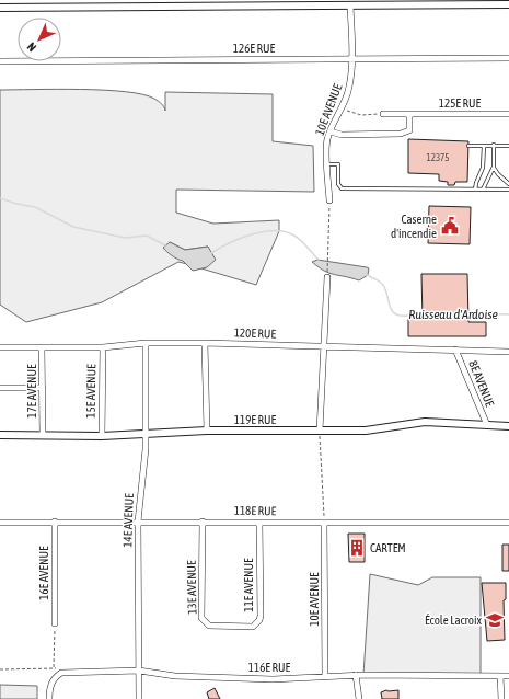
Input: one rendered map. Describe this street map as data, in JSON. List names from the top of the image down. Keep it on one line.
{"streets":{"street":["126E RUE","125E RUE","10E AVENUE","120E RUE","8E AVENUE","17E AVENUE","15E AVENUE","119E RUE","118E RUE","14E AVENUE","16E AVENUE","11E AVENUE","13E AVENUE","116E RUE"]},"crossings":[["126E RUE","10E AVENUE"],["10E AVENUE","118E RUE"],["10E AVENUE","116E RUE"],["120E RUE","8E AVENUE"],["120E RUE","17E AVENUE"],["120E RUE","15E AVENUE"],["120E RUE","14E AVENUE"],["8E AVENUE","119E RUE"],["17E AVENUE","119E RUE"],["15E AVENUE","119E RUE"],["119E RUE","14E AVENUE"],["118E RUE","14E AVENUE"],["118E RUE","16E AVENUE"],["118E RUE","11E AVENUE"],["118E RUE","13E AVENUE"],["14E AVENUE","116E RUE"],["11E AVENUE","13E AVENUE"]],"water":["Ruisseau d'Ardoise"],"places":{"public building":["Caserne d'incendie"],"building":["CARTEM"],"school or university":["École Lacroix"]},"house_numbers":["12375"],"north":"bottom left"}
